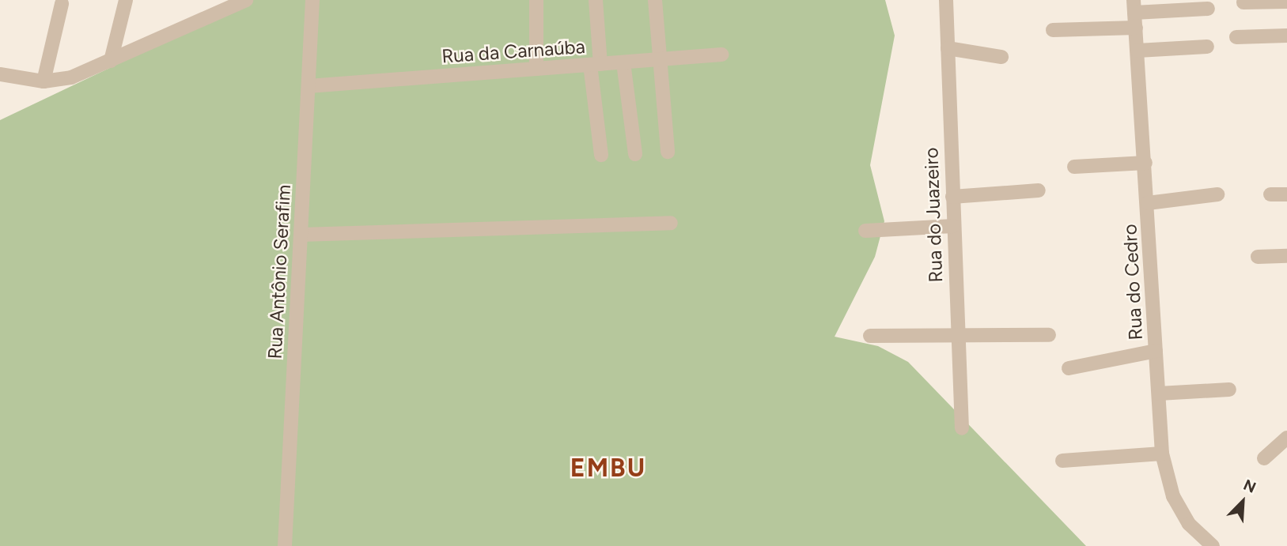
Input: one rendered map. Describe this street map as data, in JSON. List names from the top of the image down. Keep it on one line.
{"streets":{"street":["Rua da Carnaúba","Rua do Juazeiro","Rua Antônio Serafim","Rua do Cedro"]},"crossings":[["Rua da Carnaúba","Rua Antônio Serafim"]],"districts":["EMBU"],"north":"top right"}
